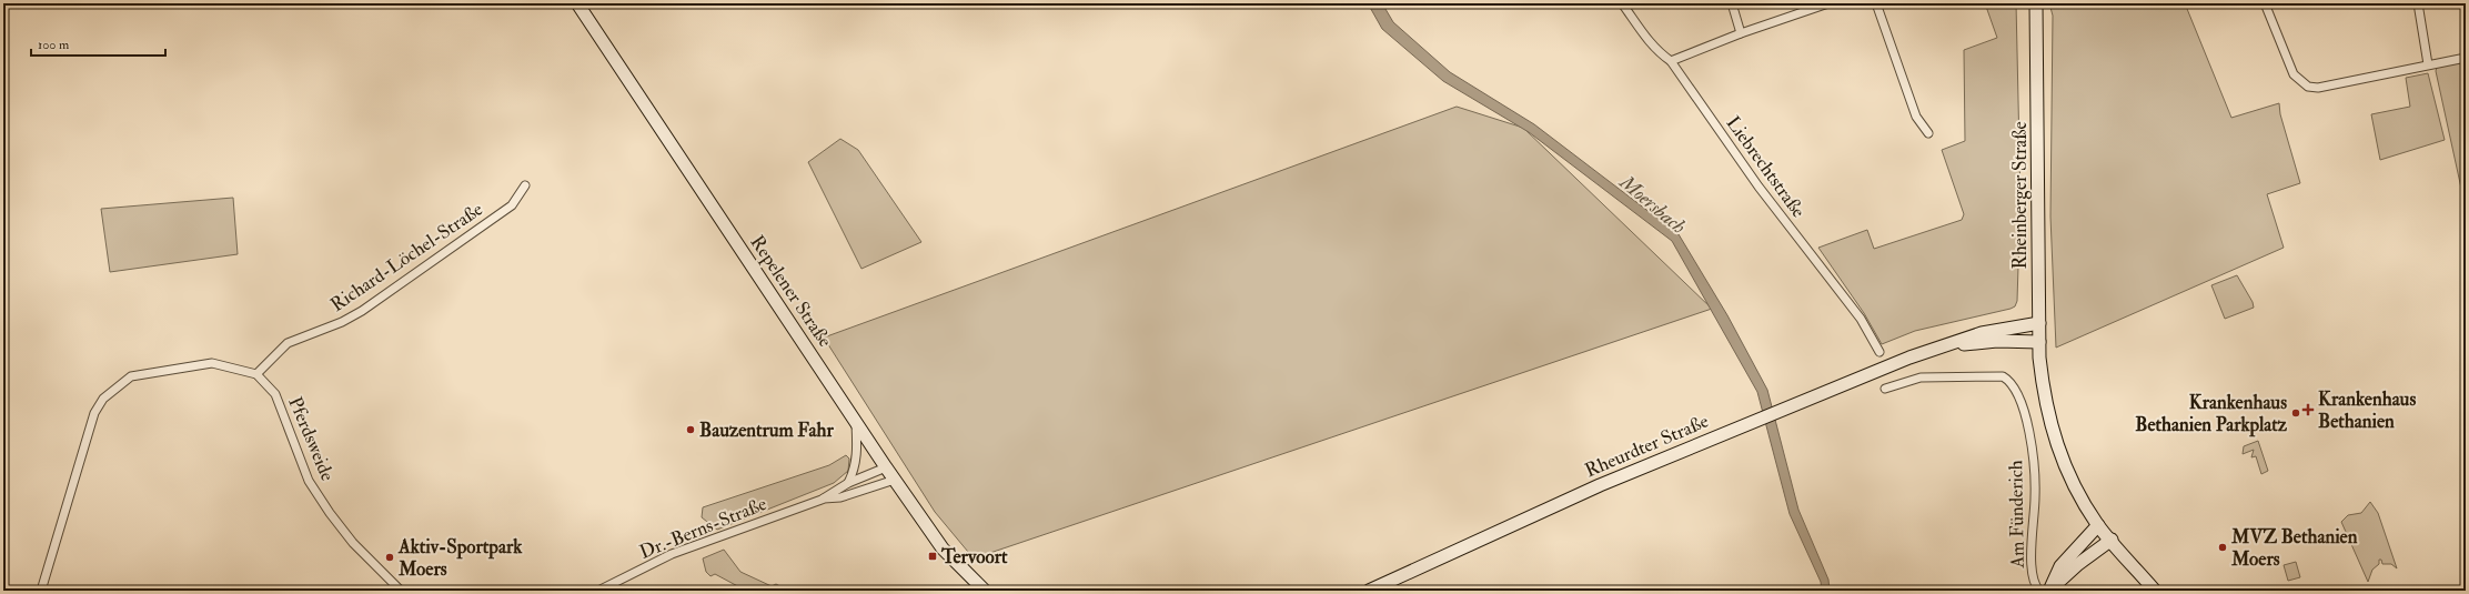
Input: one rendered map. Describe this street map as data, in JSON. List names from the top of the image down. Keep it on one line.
{"streets":{"main road":["Rheinberger Straße","Repelener Straße","Rheurdter Straße"],"street":["Liebrechtstraße","Richard-Löchel-Straße","Pferdsweide","Am Fünderich","Dr.-Berns-Straße"]},"crossings":[["Rheinberger Straße","Rheurdter Straße"],["Richard-Löchel-Straße","Pferdsweide"],["Repelener Straße","Dr.-Berns-Straße"]],"water":["Moersbach"],"places":{"health":["Krankenhaus Bethanien"],"other":["Krankenhaus Bethanien Parkplatz","Bauzentrum Fahr","MVZ Bethanien Moers","Aktiv-Sportpark Moers"],"transit":["Tervoort"]},"scale_bar":"100 m"}
